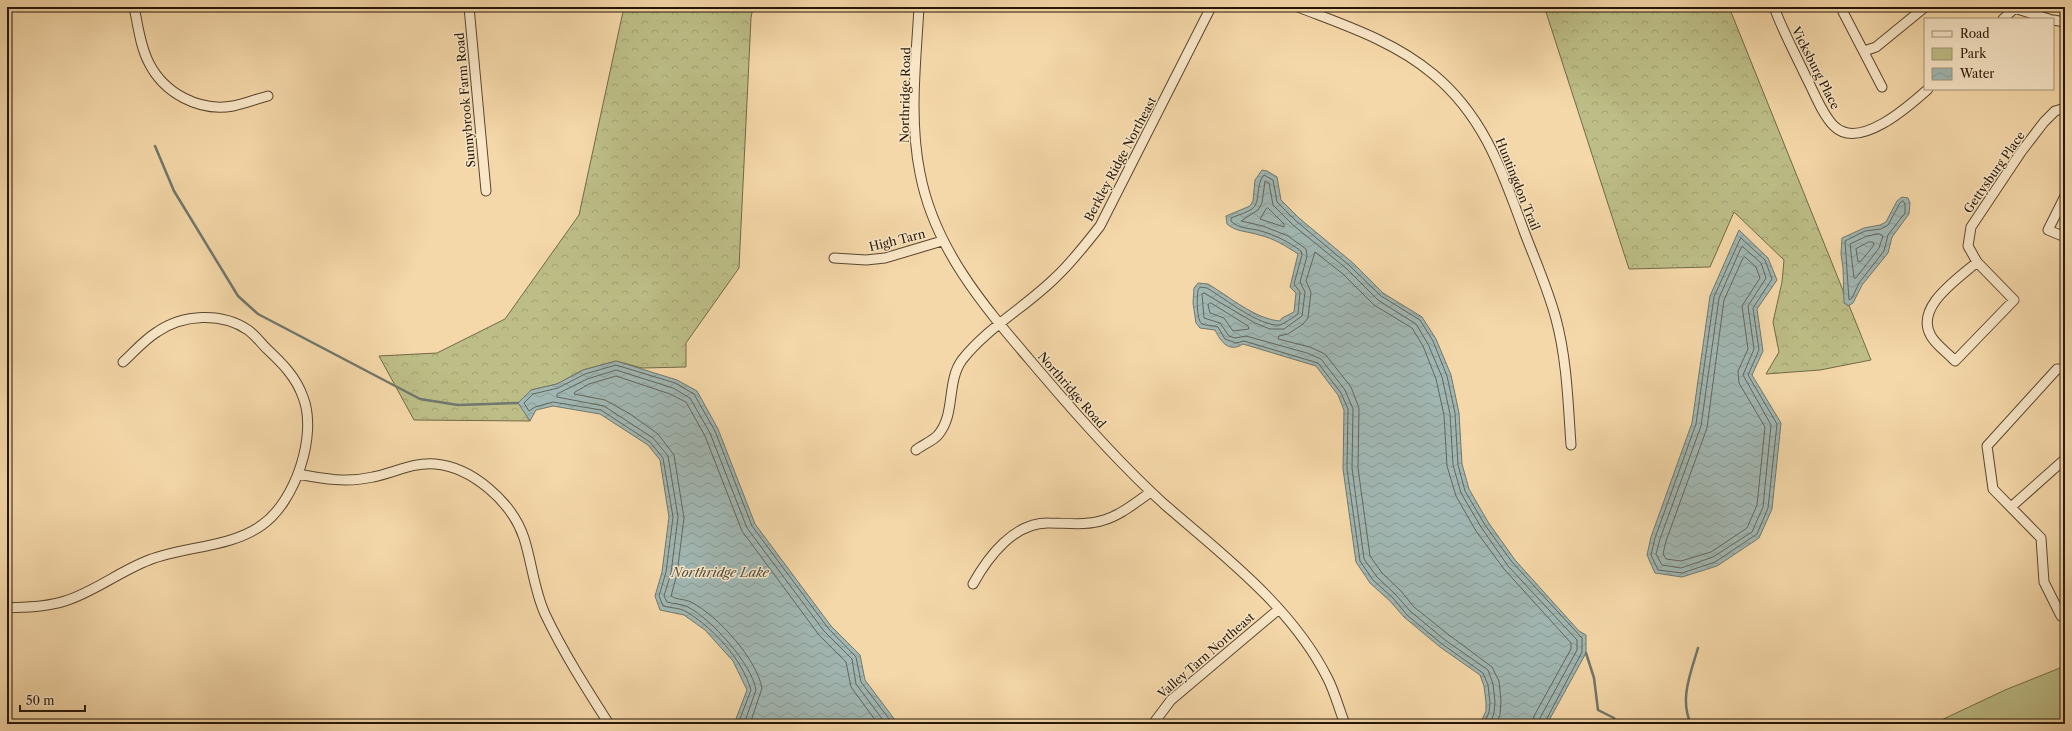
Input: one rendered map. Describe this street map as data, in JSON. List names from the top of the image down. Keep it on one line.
{"streets":{"street":["Vicksburg Place","Northridge Road","Sunnybrook Farm Road","Berkley Ridge Northeast","Gettysburg Place","Huntingdon Trail","High Tarn","Valley Tarn Northeast"]},"crossings":[["Northridge Road","Berkley Ridge Northeast"],["Northridge Road","High Tarn"],["Northridge Road","Valley Tarn Northeast"]],"water":["Northridge Lake"],"legend":["Road","Park","Water"],"scale_bar":"50 m"}
